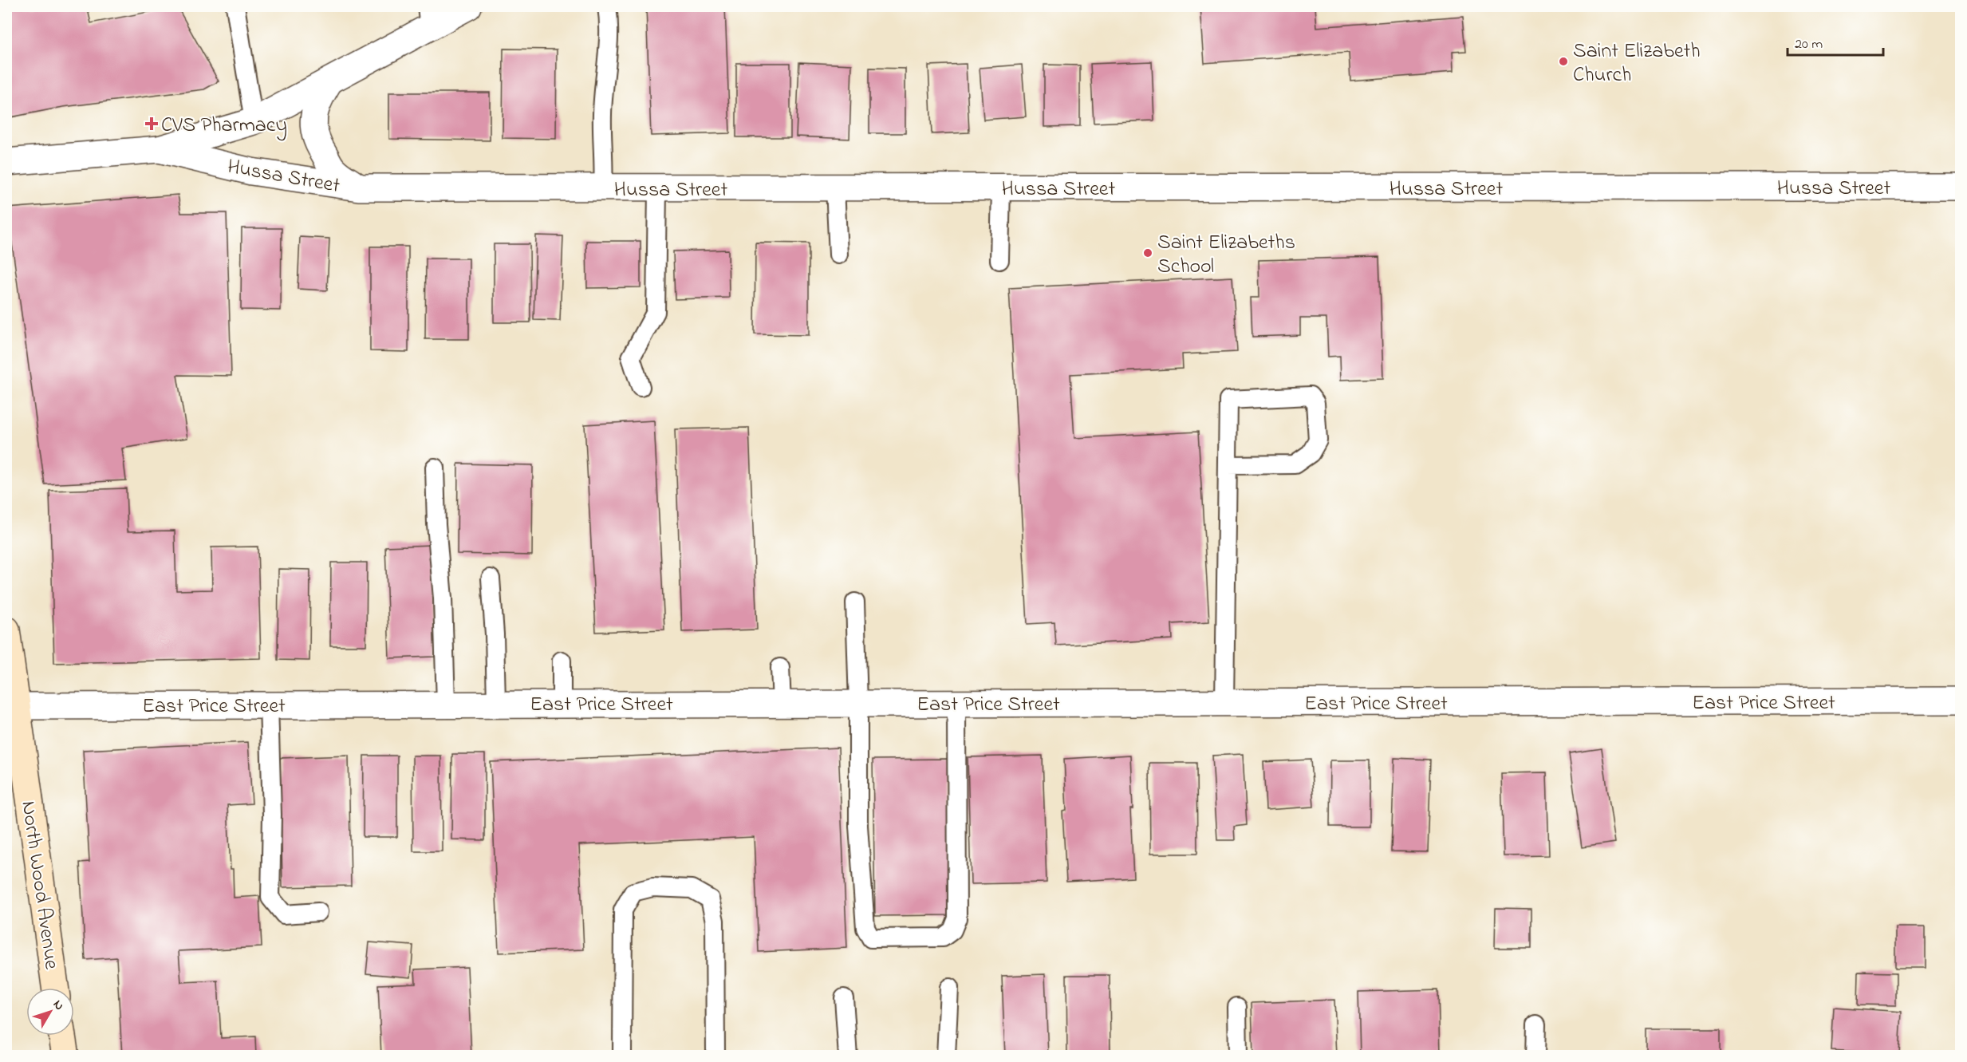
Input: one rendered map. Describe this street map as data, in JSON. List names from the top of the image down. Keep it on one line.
{"streets":{"main road":["North Wood Avenue"],"street":["Hussa Street","East Price Street"]},"crossings":[["East Price Street","North Wood Avenue"]],"places":{"other":["Saint Elizabeth Church","Saint Elizabeths School"],"health":["CVS Pharmacy"]},"scale_bar":"20 m","north":"top right"}
